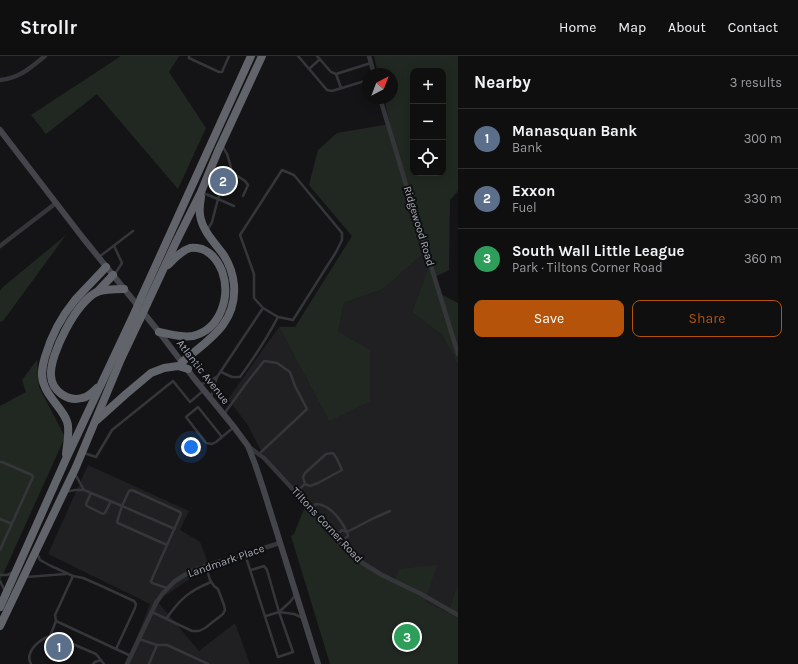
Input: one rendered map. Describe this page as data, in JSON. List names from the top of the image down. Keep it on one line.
{"streets":{"main road":["Atlantic Avenue"],"street":["Ridgewood Road","Tiltons Corner Road","Landmark Place"]},"crossings":[["Atlantic Avenue","Tiltons Corner Road"],["Atlantic Avenue","Landmark Place"]],"north":"top right","page":{"header":"Strollr","nav":["Home","Map","About","Contact"],"heading":["Nearby","3 results"],"map_buttons":["+","−"],"list":[{"mark":"1","name":"Manasquan Bank","note":"Bank","value":"300 m"},{"mark":"2","name":"Exxon","note":"Fuel","value":"330 m"},{"mark":"3","name":"South Wall Little League","note":"Park · Tiltons Corner Road","value":"360 m"}],"pins":["2","3","1"],"buttons":["Save","Share"]}}
